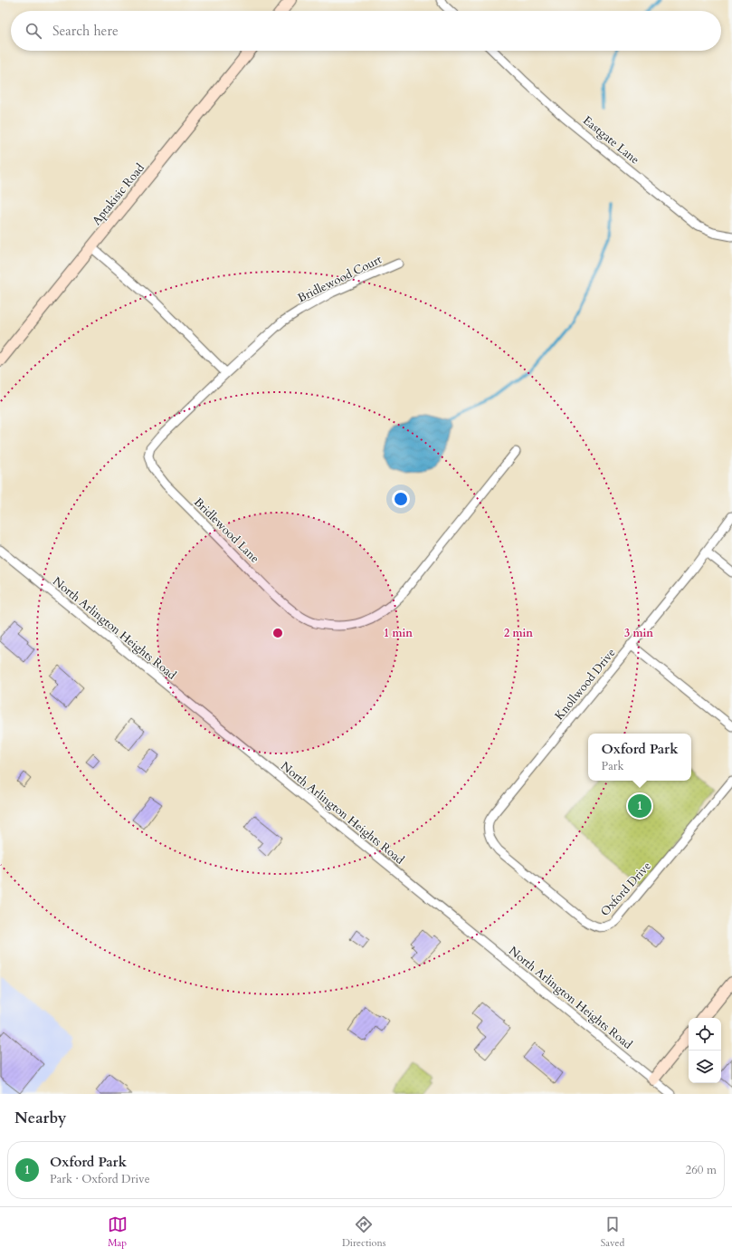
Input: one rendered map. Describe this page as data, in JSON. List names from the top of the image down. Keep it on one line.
{"streets":{"main road":["Aptakisic Road"],"street":["Eastgate Lane","Bridlewood Court","Bridlewood Lane","North Arlington Heights Road","Knollwood Drive","Oxford Drive"]},"crossings":[["Bridlewood Court","Bridlewood Lane"],["Knollwood Drive","Oxford Drive"]],"page":{"search":"Search here","popup":["Oxford Park","Park"],"pins":"1","heading":"Nearby","list":[{"mark":"1","name":"Oxford Park","note":"Park · Oxford Drive","value":"260 m"}],"nav":["Map","Directions","Saved"]},"rings":["1 min","2 min","3 min"]}
